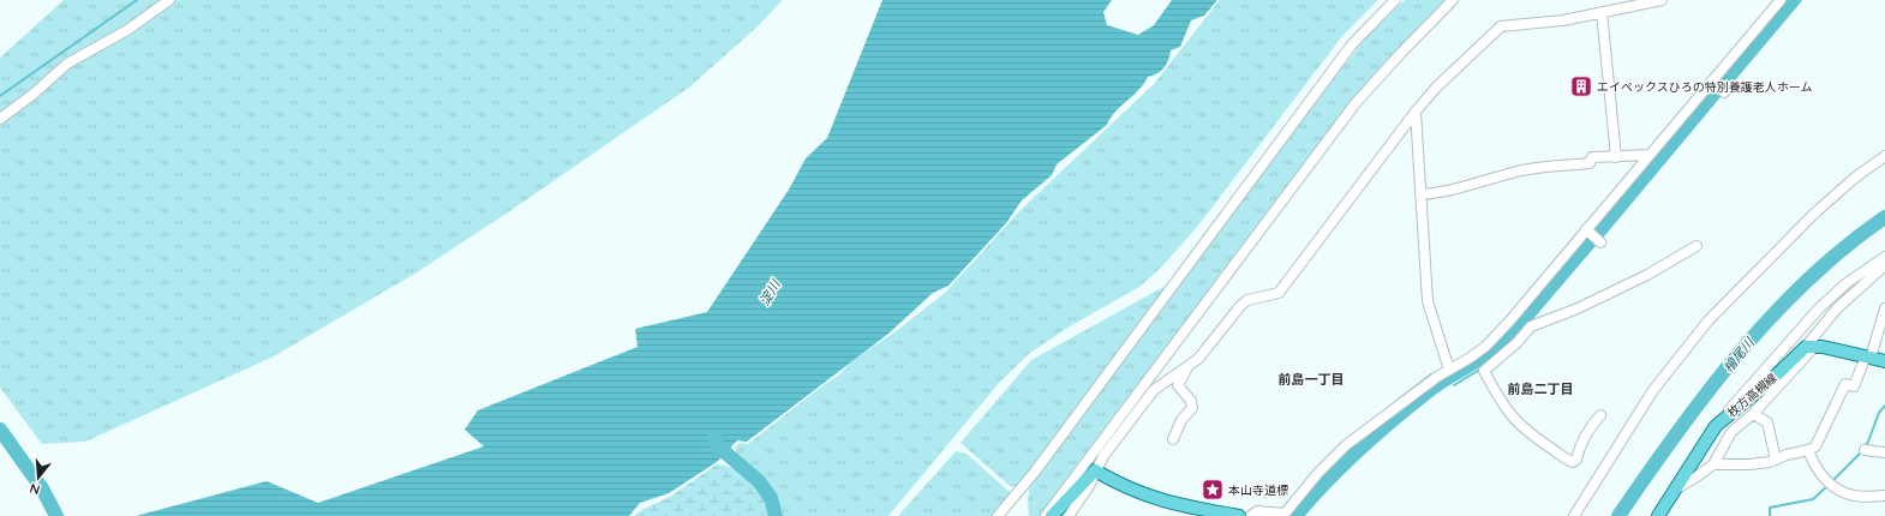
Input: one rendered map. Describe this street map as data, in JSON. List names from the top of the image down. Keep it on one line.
{"streets":{"main road":["枚方高槻線"]},"districts":["前島一丁目","前島二丁目"],"water":["淀川","檜尾川"],"places":{"building":["エイぺックスひろの特別養護老人ホーム"],"place":["本山寺道標"]},"north":"bottom"}
